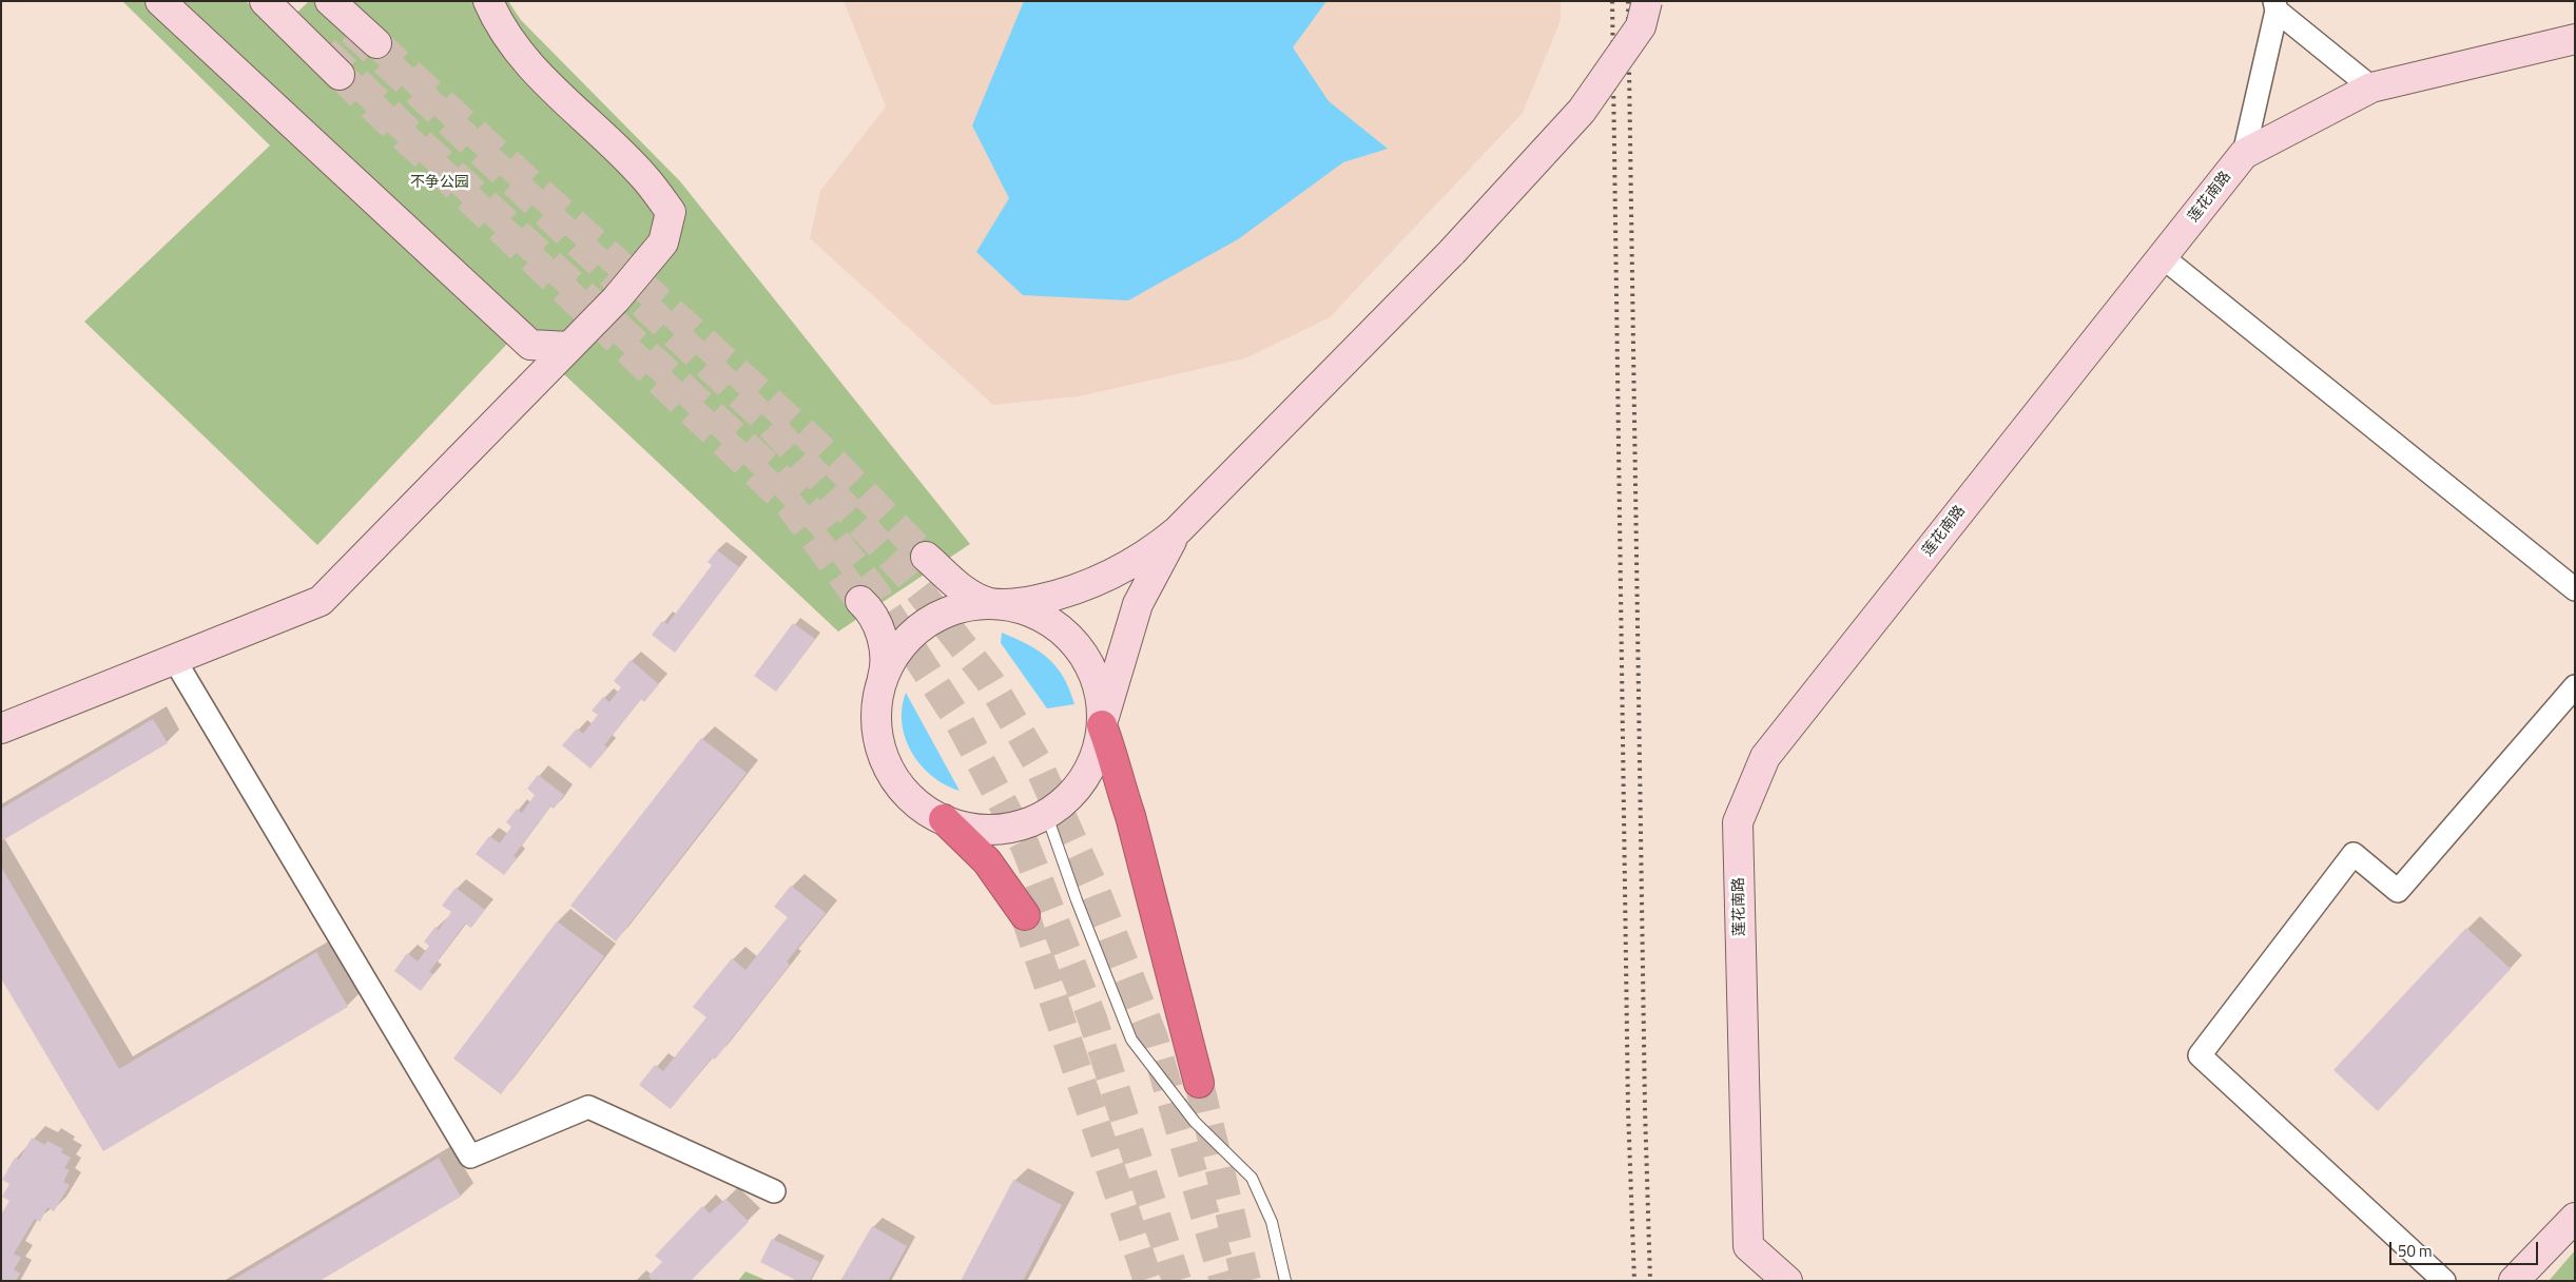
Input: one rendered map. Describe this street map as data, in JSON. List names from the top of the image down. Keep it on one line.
{"streets":{"street":["莲花南路"]},"parks":["不争公园"],"scale_bar":"50 m"}
